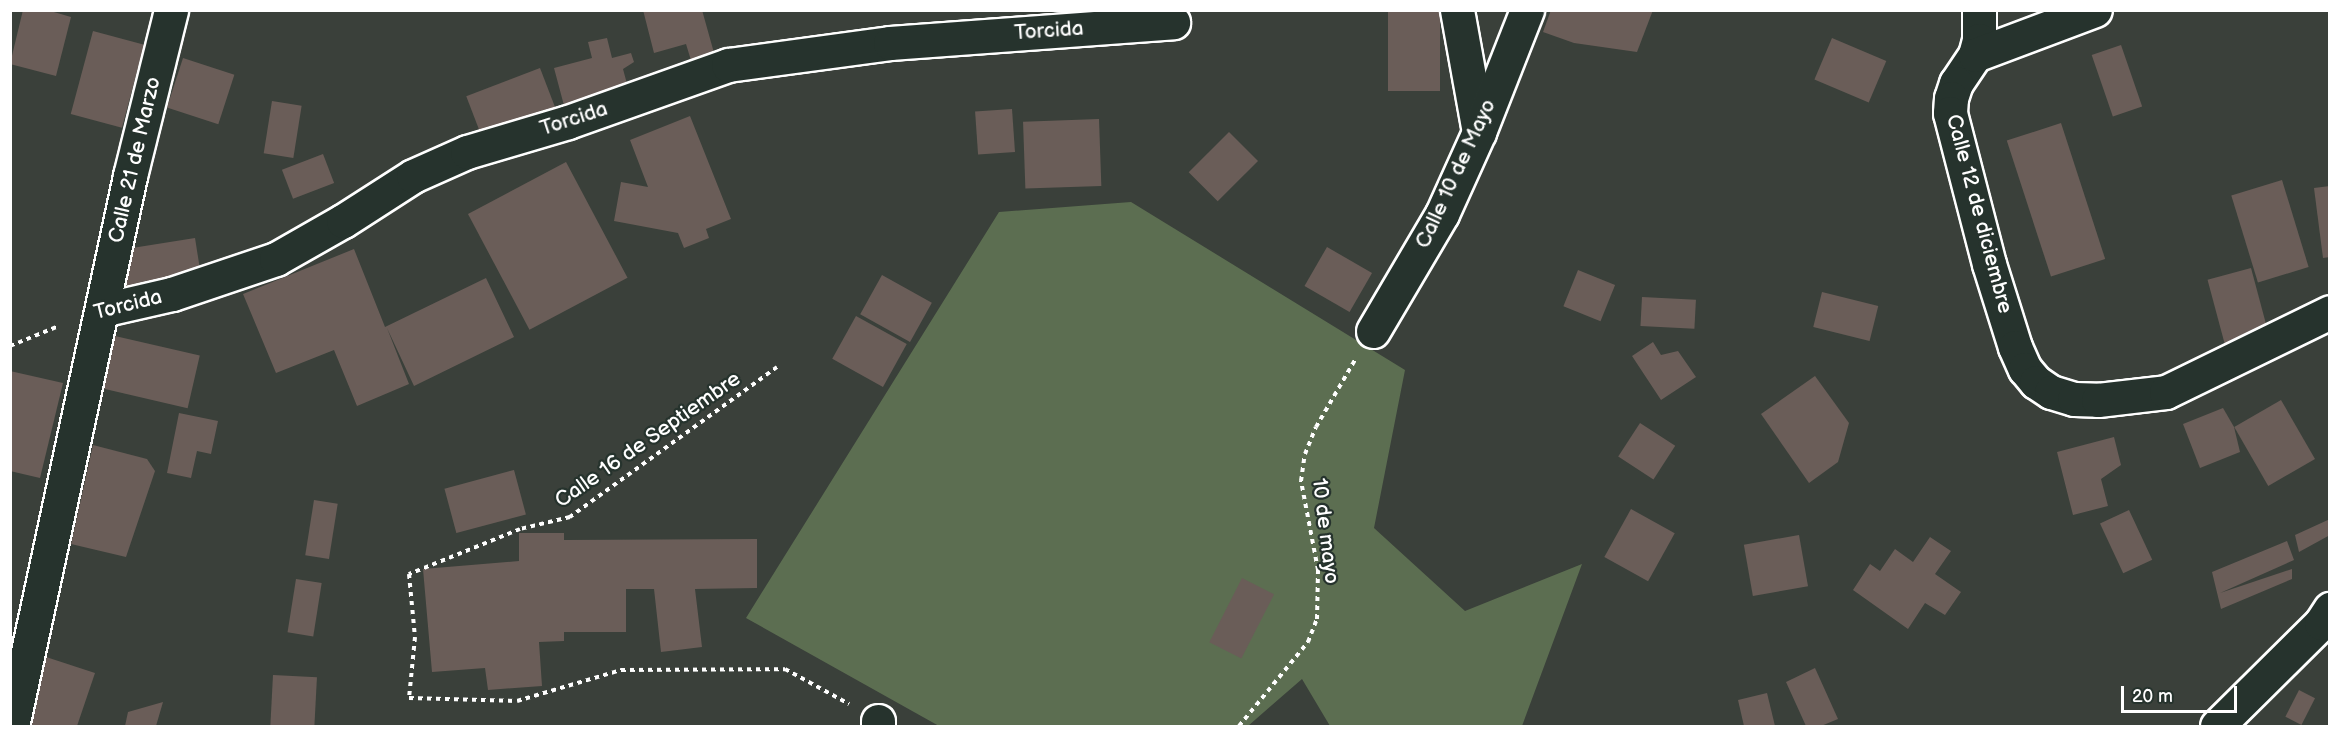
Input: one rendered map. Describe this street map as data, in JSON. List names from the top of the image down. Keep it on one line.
{"streets":{"street":["Torcida","Calle 21 de Marzo","Calle 10 de Mayo","Calle 12 de diciembre"],"path":["Calle 16 de Septiembre","10 de mayo"]},"crossings":[["Torcida","Calle 21 de Marzo"],["Calle 10 de Mayo","10 de mayo"]],"scale_bar":"20 m"}
